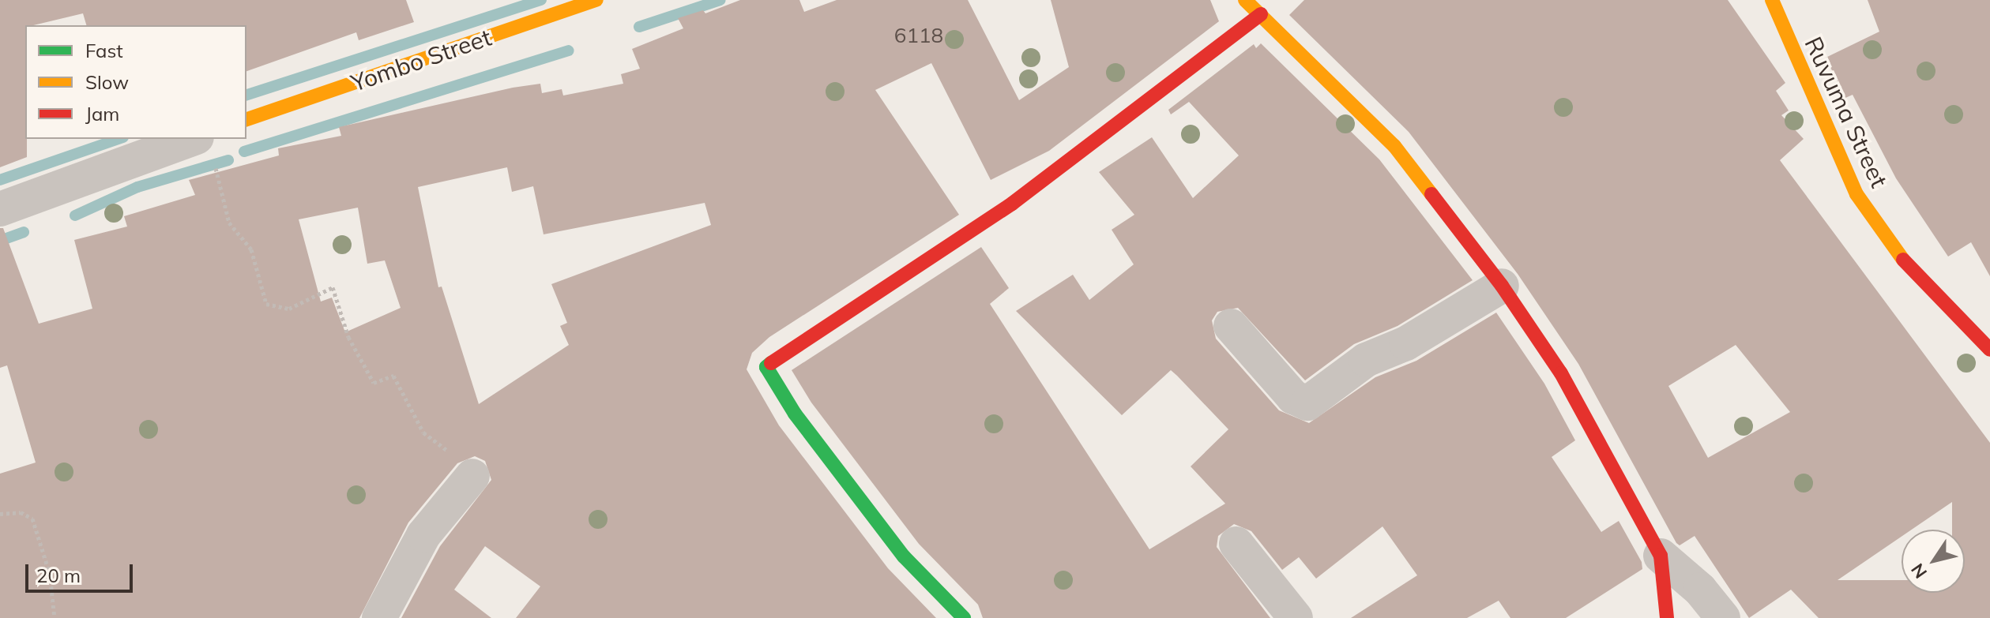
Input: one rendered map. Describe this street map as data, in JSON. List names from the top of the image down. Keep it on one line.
{"streets":{"street":["Yombo Street","Ruvuma Street"]},"house_numbers":["6118"],"legend":["Fast","Slow","Jam"],"scale_bar":"20 m","north":"bottom left"}
